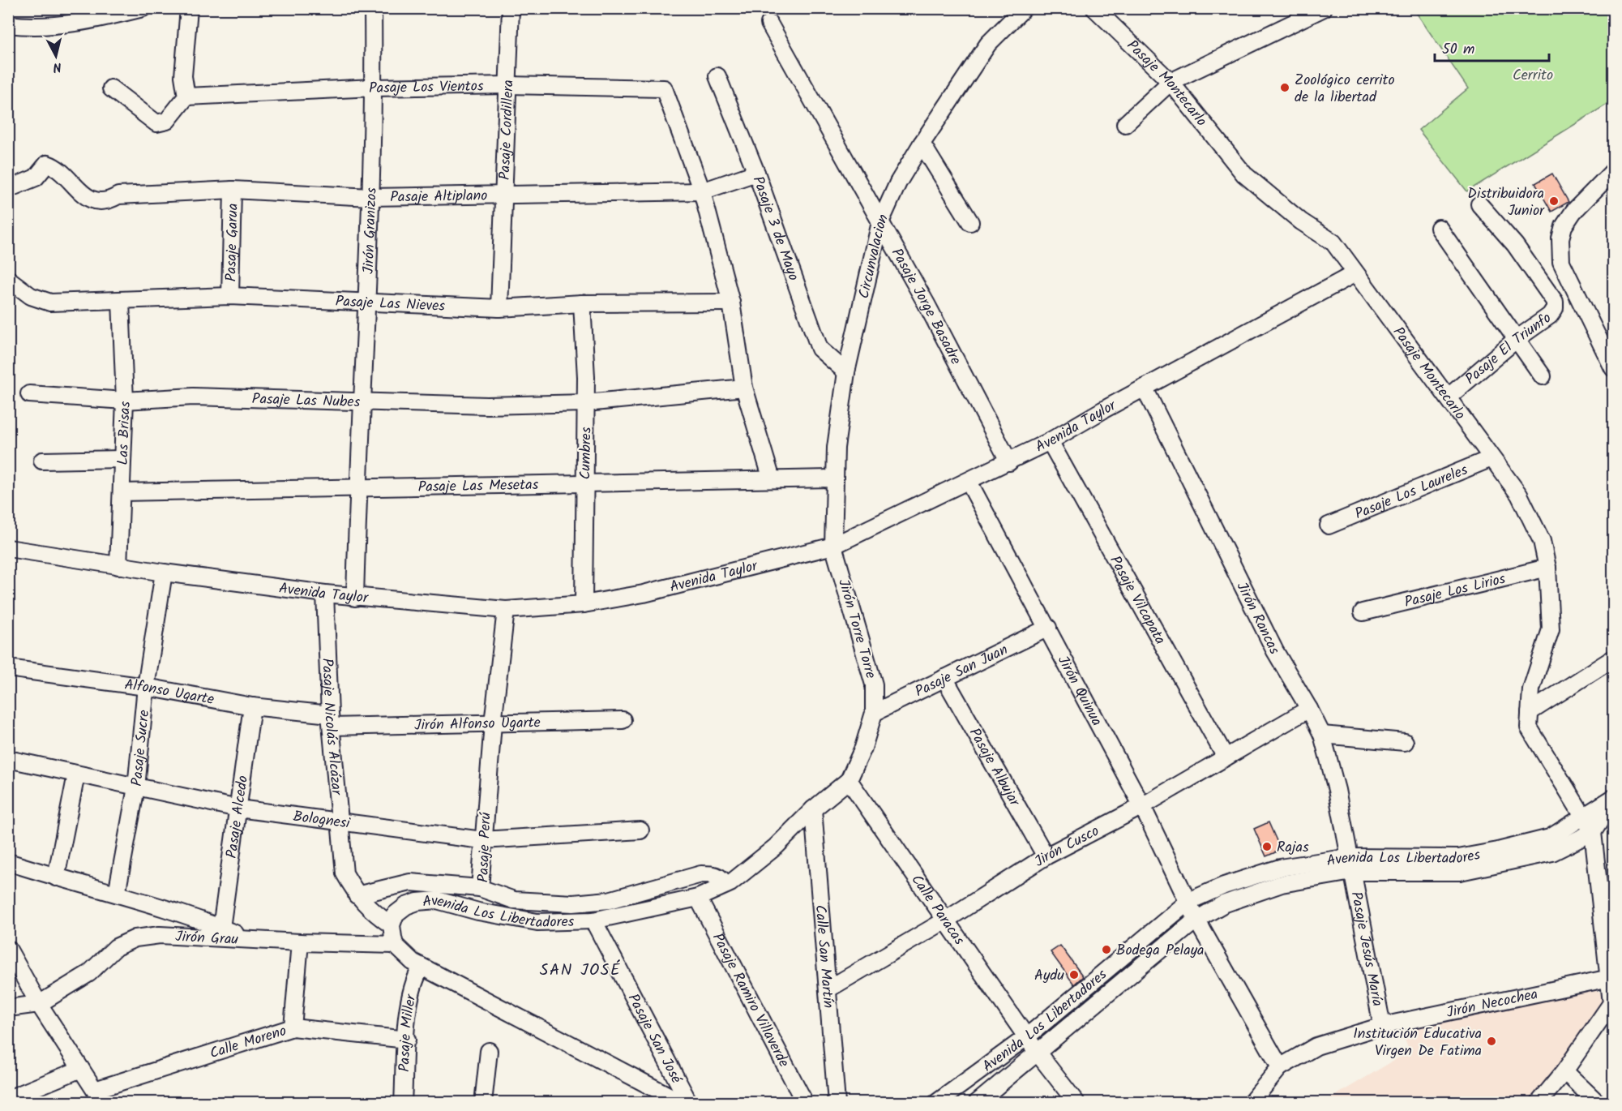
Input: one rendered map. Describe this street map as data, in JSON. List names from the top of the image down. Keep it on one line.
{"streets":{"street":["Pasaje Montecarlo","Pasaje Los Vientos","Pasaje Cordillera","Pasaje Altiplano","Pasaje 3 de Mayo","Jirón Granizos","Pasaje Garua","Circunvalacion","Pasaje Las Nieves","Pasaje Jorge Basadre","Pasaje El Triunfo","Pasaje Las Nubes","Avenida Taylor","Las Brisas","Cumbres","Pasaje Las Mesetas","Pasaje Los Laureles","Pasaje Los Lirios","Pasaje Vilcapata","Jirón Rancas","Jirón Torre Torre","Pasaje San Juan","Jirón Quinua","Alfonso Ugarte","Jirón Alfonso Ugarte","Pasaje Nicolás Alcázar","Pasaje Sucre","Pasaje Albujar","Pasaje Alcedo","Bolognesi","Jirón Cusco","Pasaje Perú","Avenida Los Libertadores","Calle Paracas","Jirón Grau","Pasaje Jesús María","Calle San Martín","Pasaje Ramiro Villaverde","Jirón Necochea","Pasaje Miller","Pasaje San José","Calle Moreno"]},"crossings":[["Pasaje Montecarlo","Pasaje El Triunfo"],["Pasaje Montecarlo","Avenida Taylor"],["Pasaje Montecarlo","Pasaje Los Laureles"],["Pasaje Montecarlo","Pasaje Los Lirios"],["Pasaje Montecarlo","Avenida Los Libertadores"],["Pasaje Los Vientos","Pasaje Cordillera"],["Pasaje Los Vientos","Pasaje Altiplano"],["Pasaje Los Vientos","Jirón Granizos"],["Pasaje Cordillera","Pasaje Altiplano"],["Pasaje Cordillera","Pasaje Las Nieves"],["Pasaje Altiplano","Pasaje 3 de Mayo"],["Pasaje Altiplano","Jirón Granizos"],["Pasaje Altiplano","Pasaje Garua"],["Pasaje 3 de Mayo","Circunvalacion"],["Jirón Granizos","Pasaje Las Nieves"],["Jirón Granizos","Pasaje Las Nubes"],["Jirón Granizos","Avenida Taylor"],["Jirón Granizos","Pasaje Las Mesetas"],["Pasaje Garua","Pasaje Las Nieves"],["Circunvalacion","Pasaje Jorge Basadre"],["Circunvalacion","Avenida Taylor"],["Circunvalacion","Pasaje Las Mesetas"],["Circunvalacion","Jirón Torre Torre"],["Pasaje Las Nieves","Las Brisas"],["Pasaje Las Nieves","Cumbres"],["Pasaje Jorge Basadre","Avenida Taylor"],["Pasaje Las Nubes","Las Brisas"],["Pasaje Las Nubes","Cumbres"],["Avenida Taylor","Las Brisas"],["Avenida Taylor","Cumbres"],["Avenida Taylor","Pasaje Vilcapata"],["Avenida Taylor","Jirón Rancas"],["Avenida Taylor","Jirón Torre Torre"],["Avenida Taylor","Jirón Quinua"],["Avenida Taylor","Pasaje Nicolás Alcázar"],["Avenida Taylor","Pasaje Sucre"],["Avenida Taylor","Pasaje Perú"],["Las Brisas","Pasaje Las Mesetas"],["Cumbres","Pasaje Las Mesetas"],["Pasaje Vilcapata","Jirón Cusco"],["Jirón Rancas","Jirón Cusco"],["Jirón Rancas","Avenida Los Libertadores"],["Jirón Rancas","Pasaje Jesús María"],["Jirón Torre Torre","Pasaje San Juan"],["Jirón Torre Torre","Avenida Los Libertadores"],["Pasaje San Juan","Jirón Quinua"],["Pasaje San Juan","Pasaje Albujar"],["Pasaje San Juan","Avenida Los Libertadores"],["Jirón Quinua","Jirón Cusco"],["Jirón Quinua","Avenida Los Libertadores"],["Alfonso Ugarte","Jirón Alfonso Ugarte"],["Alfonso Ugarte","Pasaje Nicolás Alcázar"],["Alfonso Ugarte","Pasaje Sucre"],["Alfonso Ugarte","Pasaje Alcedo"],["Jirón Alfonso Ugarte","Pasaje Nicolás Alcázar"],["Jirón Alfonso Ugarte","Pasaje Perú"],["Pasaje Nicolás Alcázar","Bolognesi"],["Pasaje Nicolás Alcázar","Avenida Los Libertadores"],["Pasaje Sucre","Bolognesi"],["Pasaje Albujar","Jirón Cusco"],["Pasaje Alcedo","Bolognesi"],["Bolognesi","Pasaje Perú"],["Jirón Cusco","Calle Paracas"],["Jirón Cusco","Calle San Martín"],["Pasaje Perú","Avenida Los Libertadores"],["Avenida Los Libertadores","Calle Paracas"],["Avenida Los Libertadores","Pasaje Jesús María"],["Avenida Los Libertadores","Calle San Martín"],["Avenida Los Libertadores","Pasaje Ramiro Villaverde"],["Avenida Los Libertadores","Pasaje San José"],["Pasaje Jesús María","Jirón Necochea"],["Pasaje Miller","Calle Moreno"]],"districts":["SAN JOSÉ"],"parks":["Cerrito"],"places":["Zoológico cerrito de la libertad","Distribuidora Junior","Rajas","Bodega Pelaya","Aydu","Institución Educativa Virgen De Fatima"],"scale_bar":"50 m","north":"bottom"}
